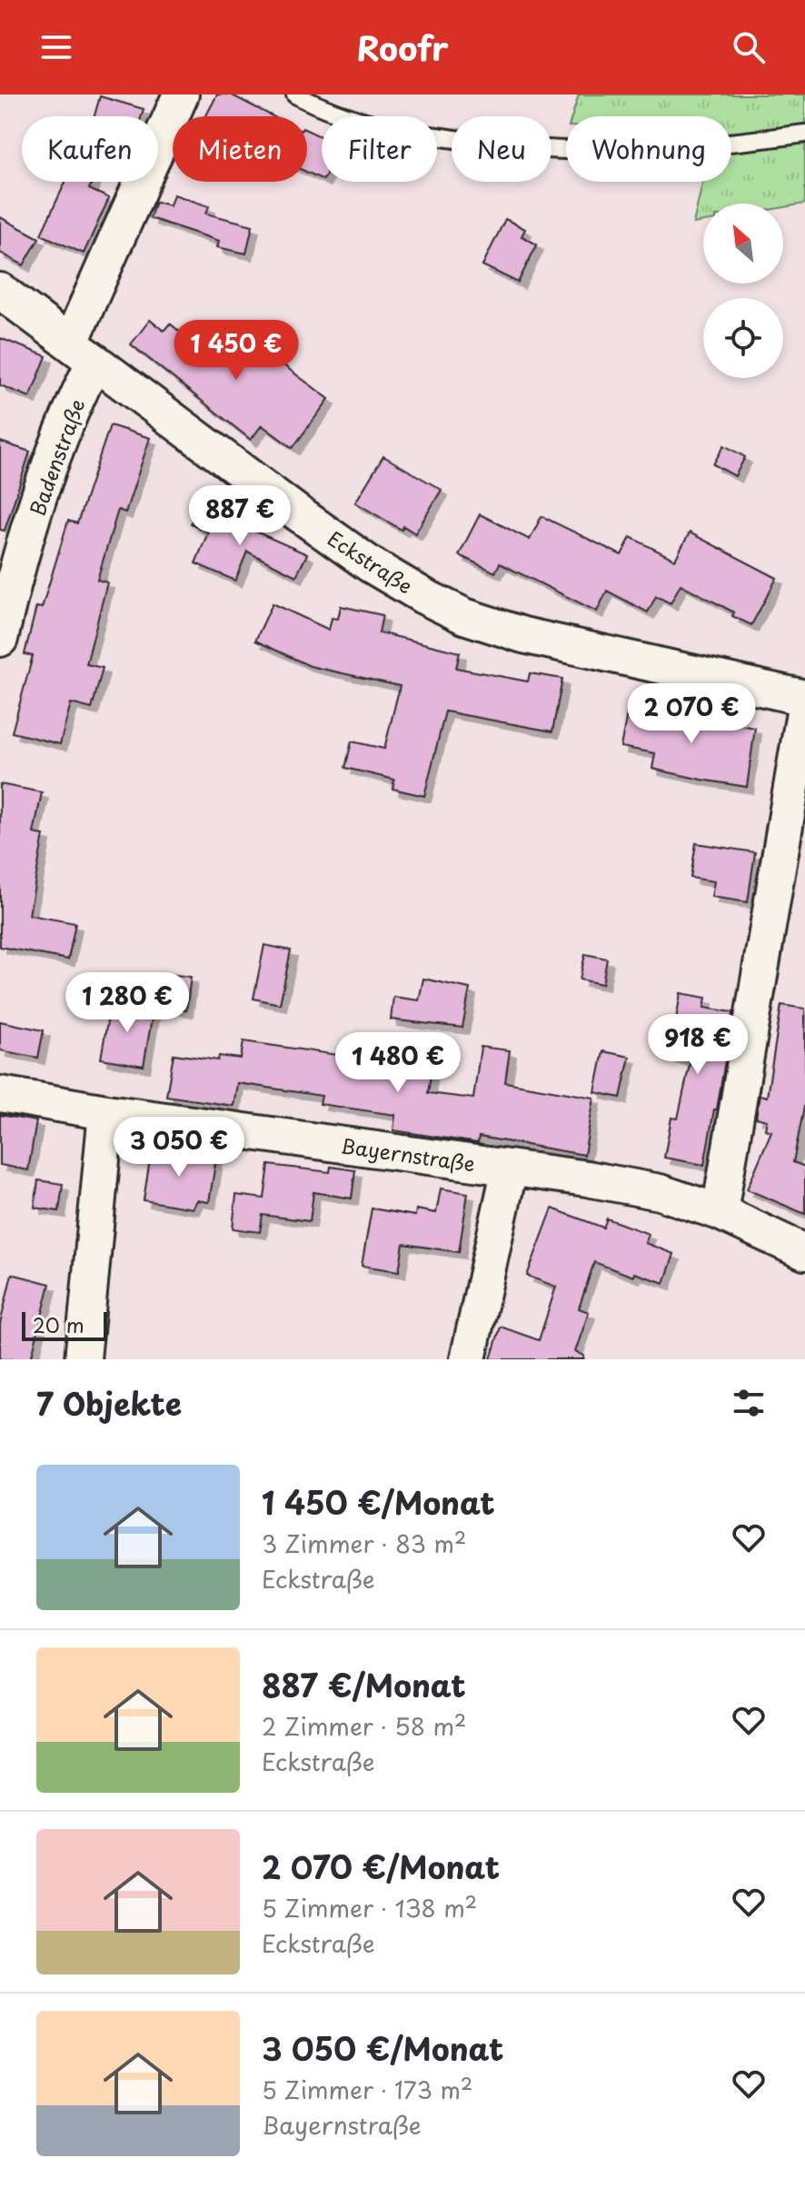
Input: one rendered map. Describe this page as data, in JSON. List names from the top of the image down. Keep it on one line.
{"streets":{"street":["Badenstraße","Eckstraße","Bayernstraße"]},"crossings":[["Badenstraße","Eckstraße"]],"scale_bar":"20 m","north":"top left","page":{"header":"Roofr","chip":["Kaufen","Mieten","Filter","Neu","Wohnung"],"price":["1 450 €","887 €","2 070 €","1 280 €","918 €","1 480 €","3 050 €"],"scale":"20 m","heading":"7 Objekte","list":[{"name":"1 450 €/Monat","note":"3 Zimmer · 83 m² · Eckstraße"},{"name":"887 €/Monat","note":"2 Zimmer · 58 m² · Eckstraße"},{"name":"2 070 €/Monat","note":"5 Zimmer · 138 m² · Eckstraße"},{"name":"3 050 €/Monat","note":"5 Zimmer · 173 m² · Bayernstraße"}]}}
